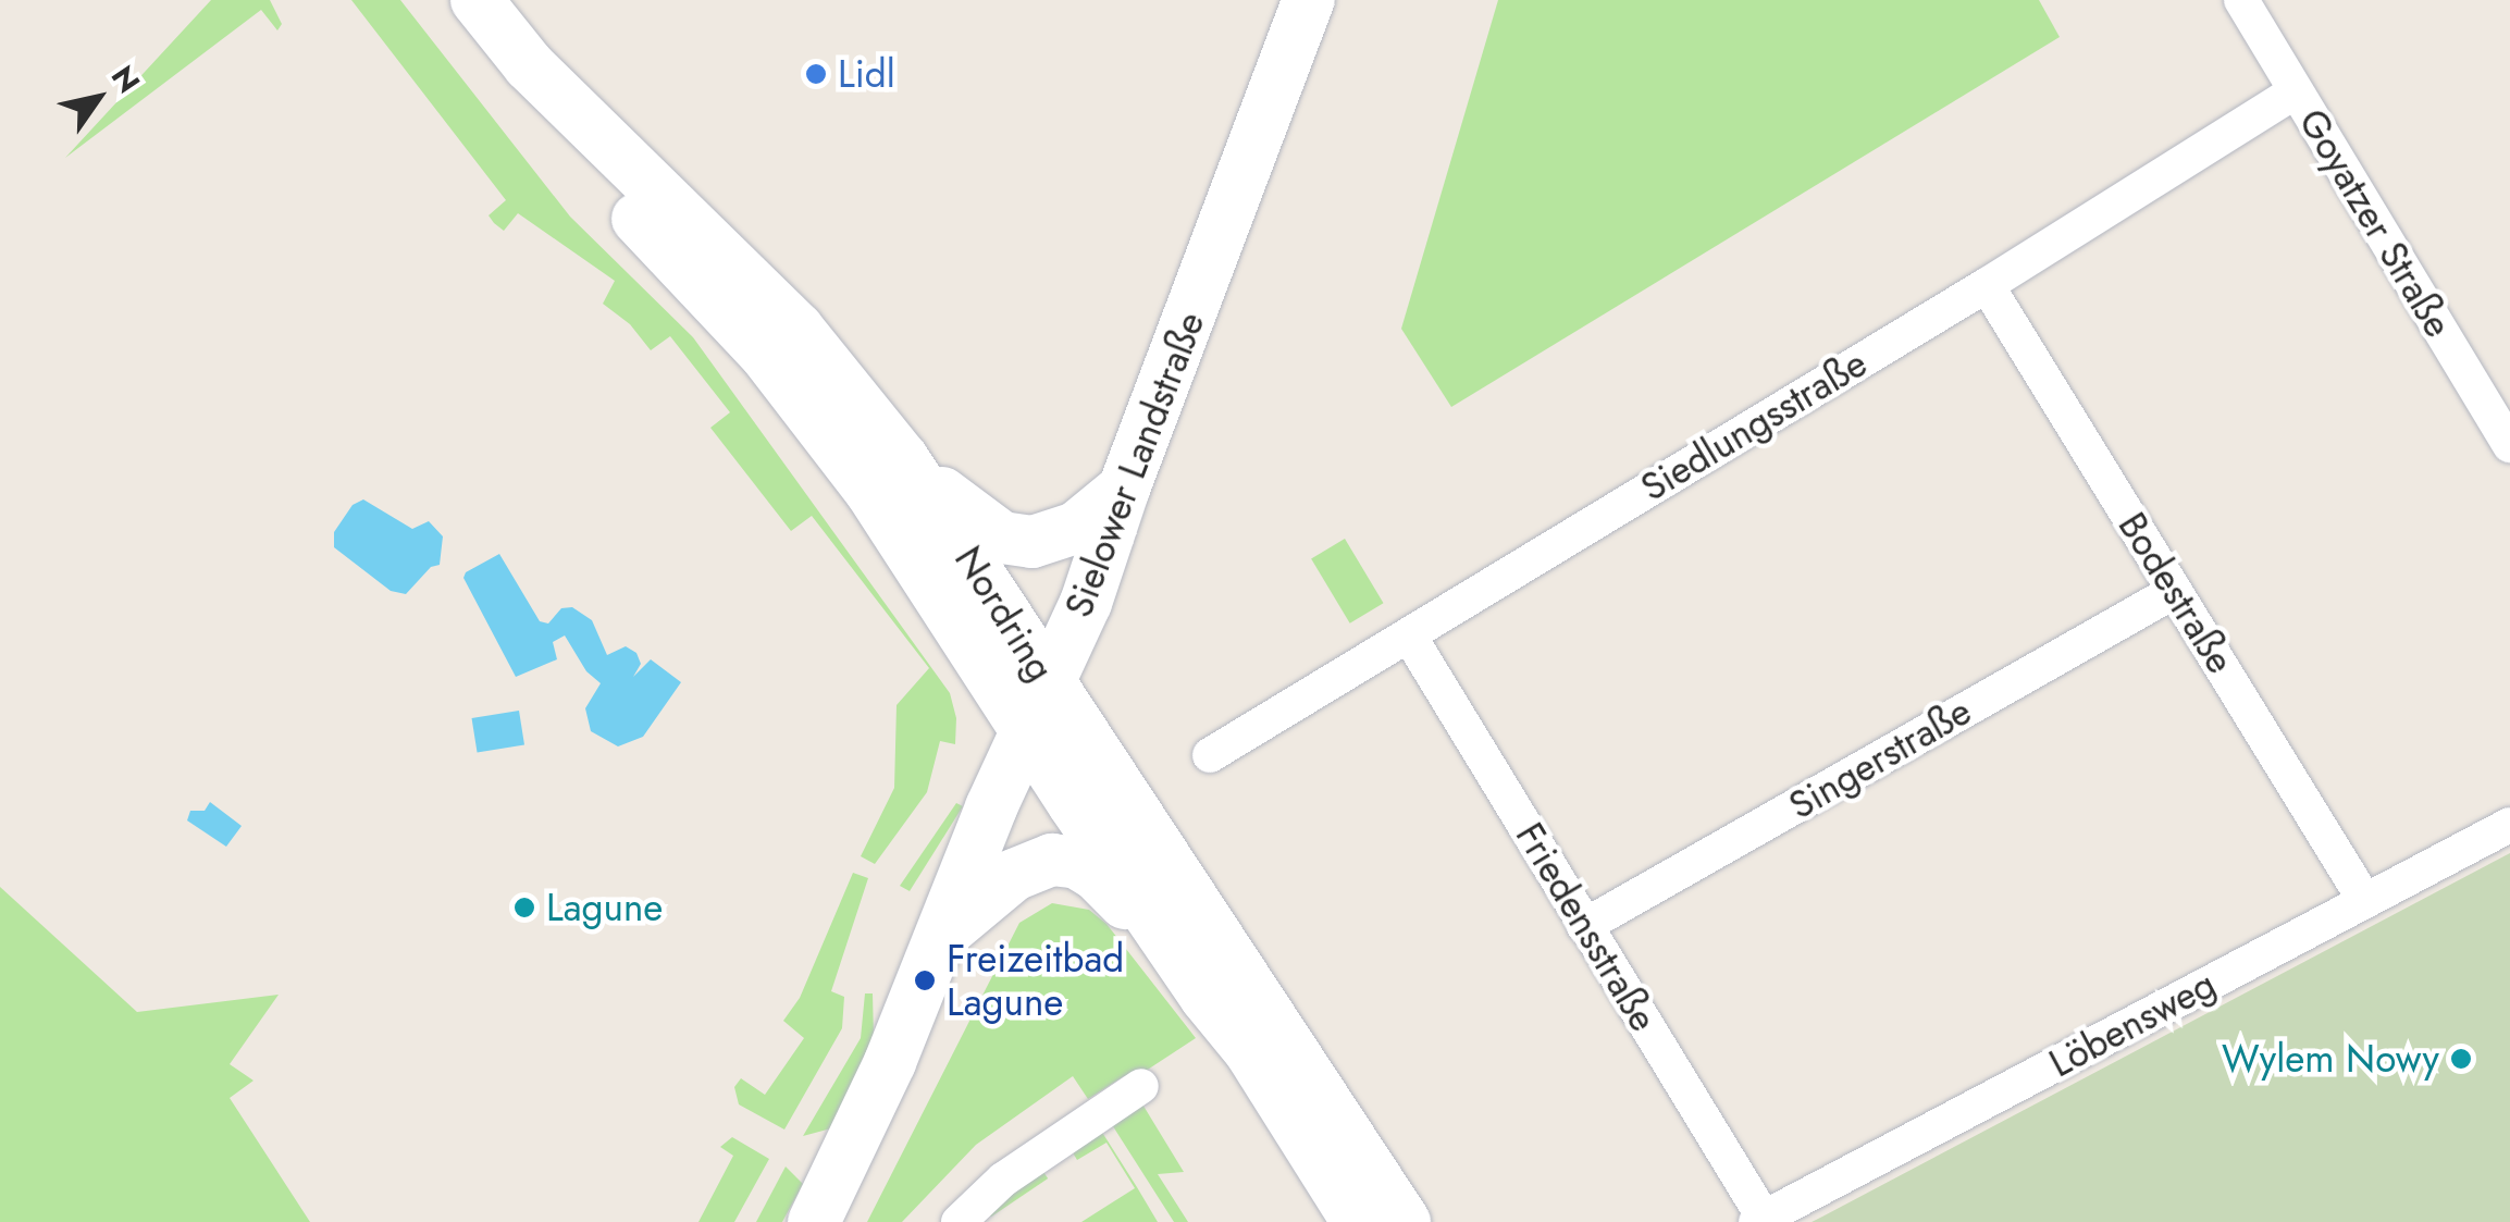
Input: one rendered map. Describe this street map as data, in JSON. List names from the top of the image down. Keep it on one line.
{"streets":{"main road":["Sielower Landstraße","Nordring"],"street":["Goyatzer Straße","Siedlungsstraße","Bodestraße","Singerstraße","Friedensstraße","Löbensweg"]},"crossings":[["Goyatzer Straße","Siedlungsstraße"],["Siedlungsstraße","Bodestraße"],["Siedlungsstraße","Friedensstraße"],["Sielower Landstraße","Nordring"],["Bodestraße","Singerstraße"],["Bodestraße","Löbensweg"],["Singerstraße","Friedensstraße"],["Friedensstraße","Löbensweg"]],"places":["Lidl","Lagune","Freizeitbad Lagune","Wylem Nowy"],"north":"top right"}
